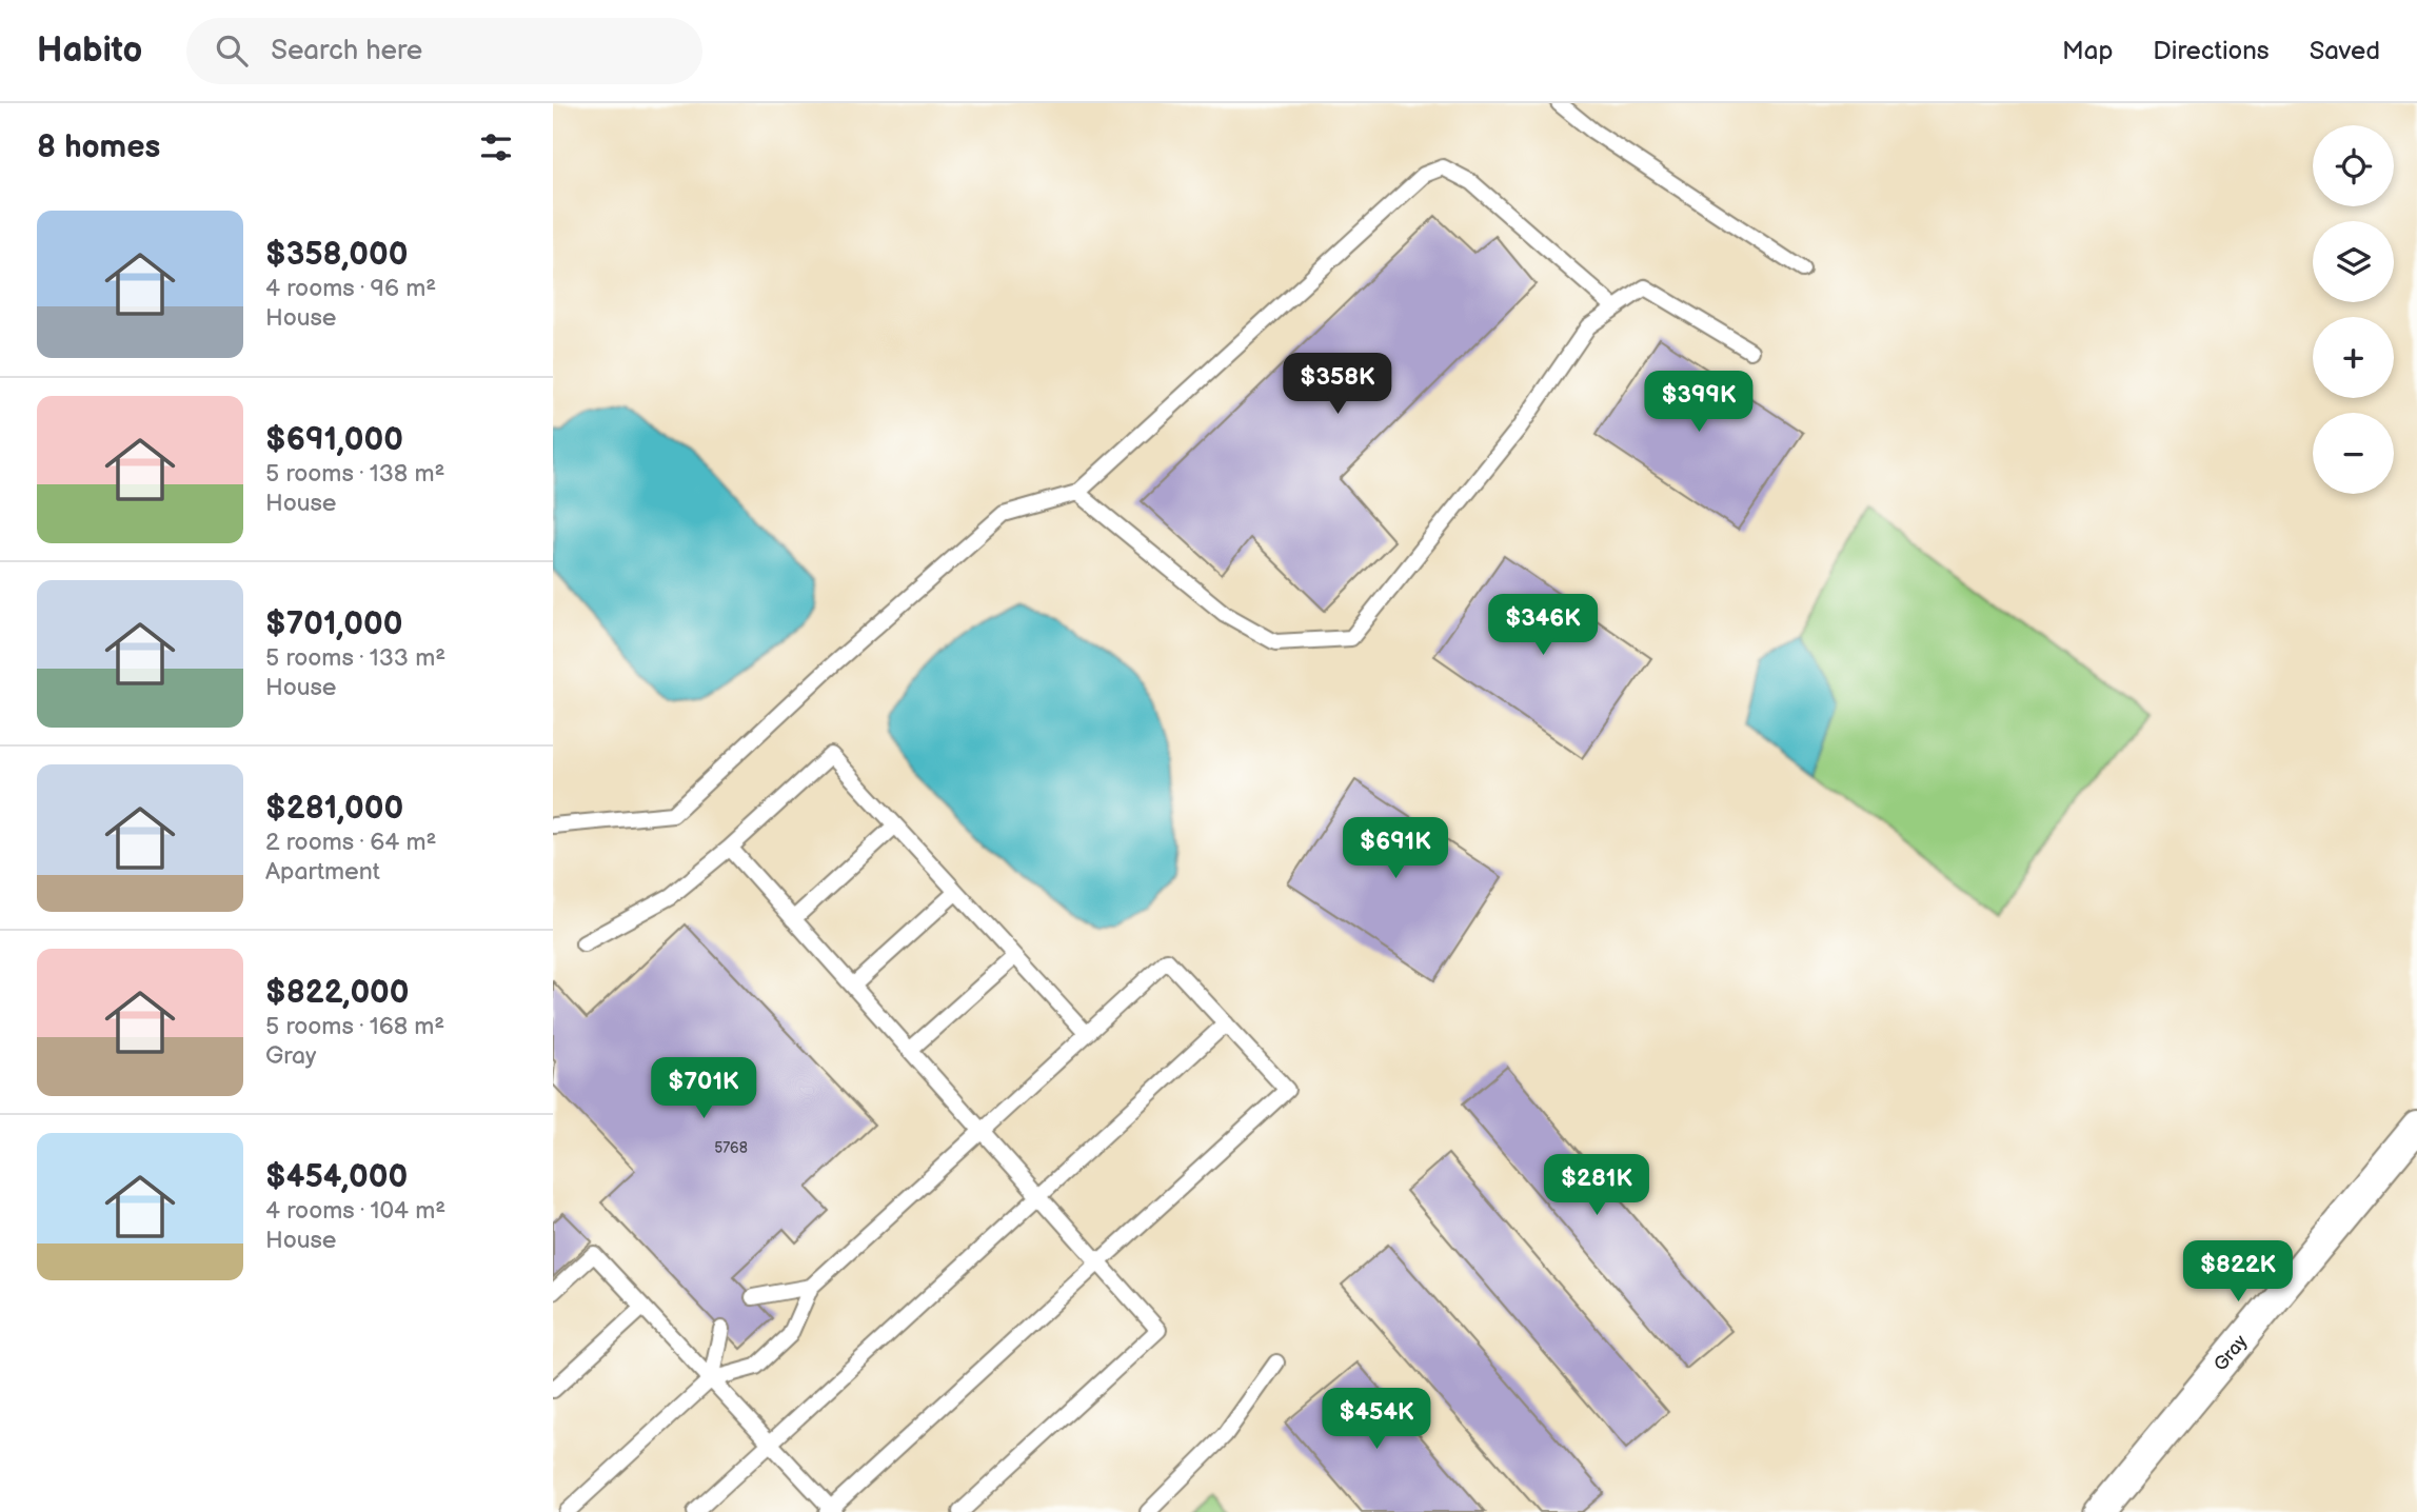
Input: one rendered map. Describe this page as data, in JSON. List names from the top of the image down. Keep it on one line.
{"streets":{"street":["Gray"]},"house_numbers":["5768"],"page":{"header":"Habito","search":"Search here","nav":["Map","Directions","Saved"],"heading":"8 homes","map_buttons":["+","−"],"list":[{"name":"$358,000","note":"4 rooms · 96 m² · House"},{"name":"$691,000","note":"5 rooms · 138 m² · House"},{"name":"$701,000","note":"5 rooms · 133 m² · House"},{"name":"$281,000","note":"2 rooms · 64 m² · Apartment"},{"name":"$822,000","note":"5 rooms · 168 m² · Gray"},{"name":"$454,000","note":"4 rooms · 104 m² · House"}],"price":["$358K","$399K","$346K","$691K","$701K","$281K","$822K","$454K"]}}
